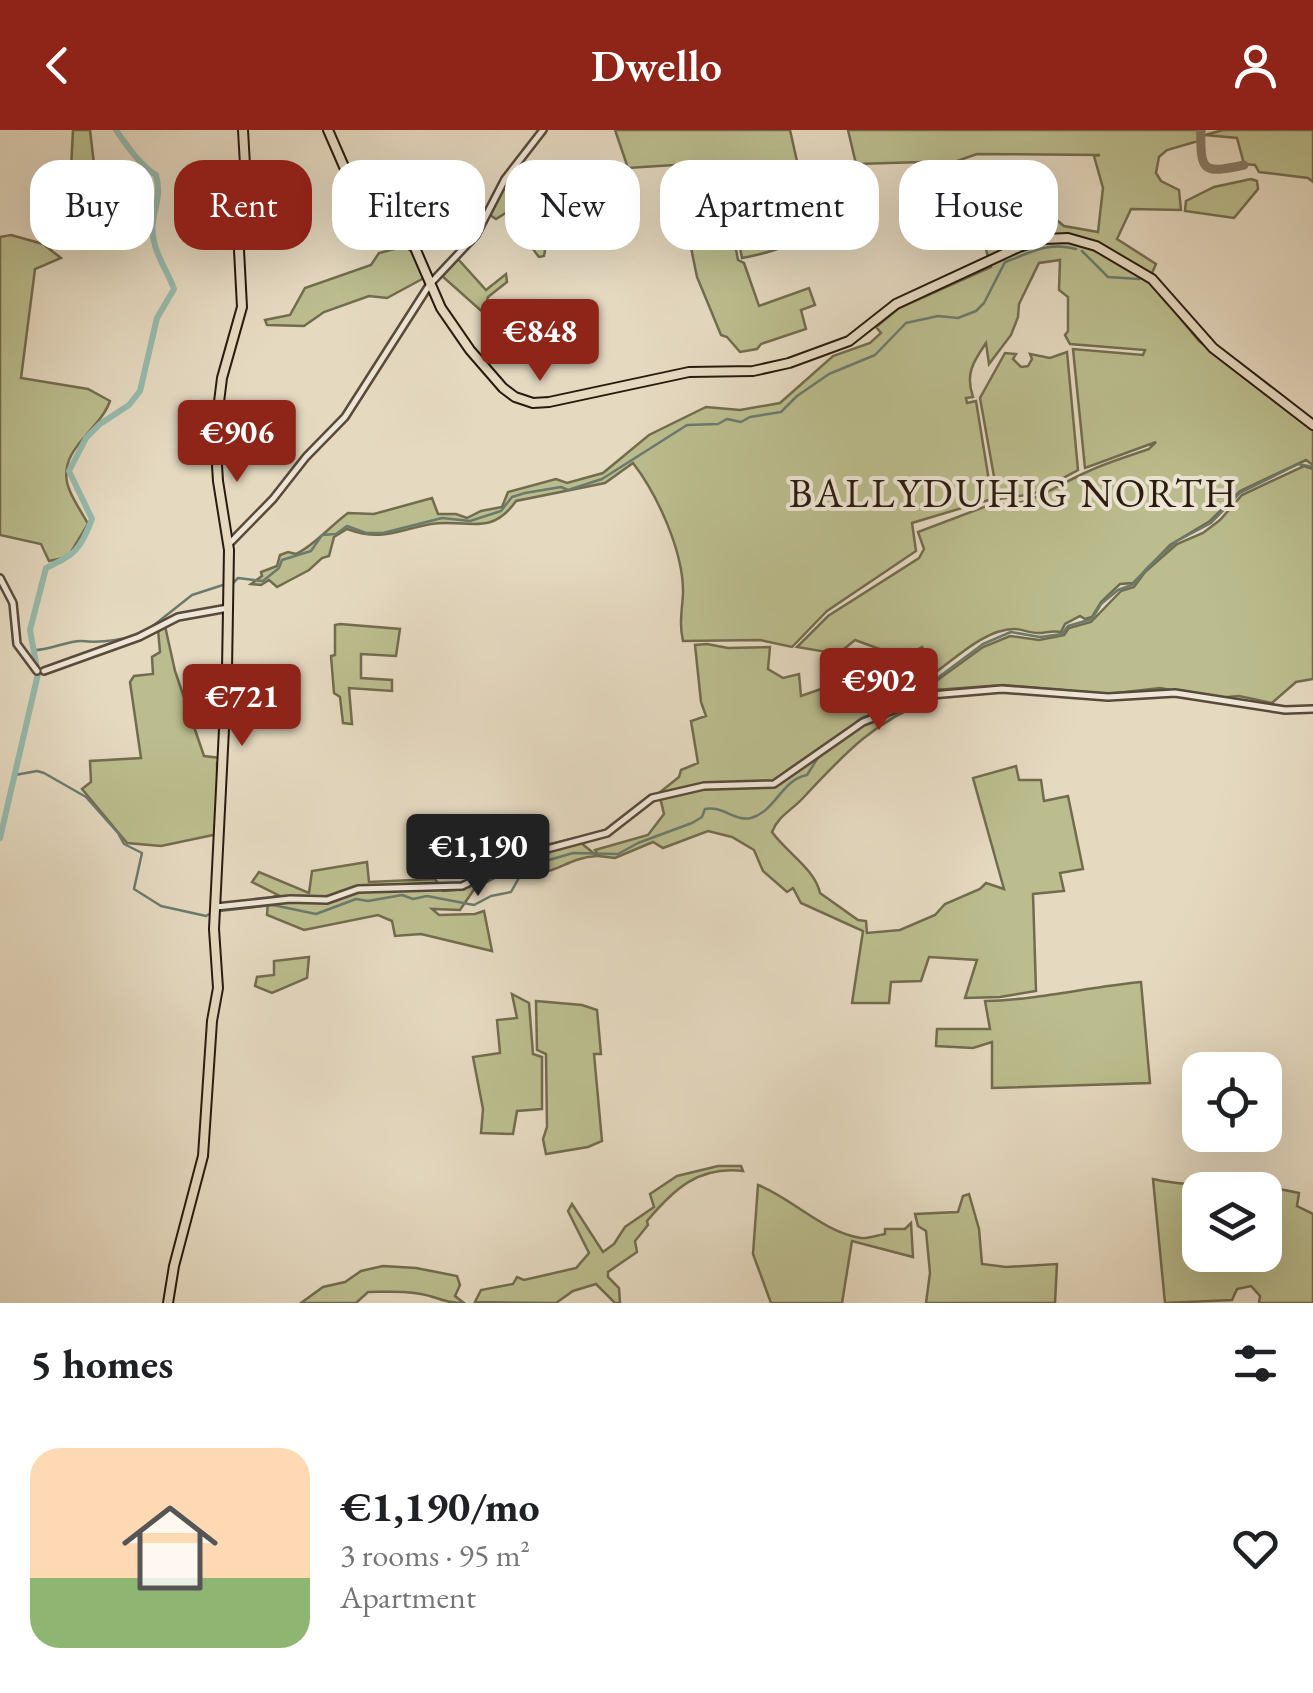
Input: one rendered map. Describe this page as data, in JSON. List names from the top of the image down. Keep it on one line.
{"districts":["BALLYDUHIG NORTH"],"page":{"header":"Dwello","chip":["Buy","Rent","Filters","New","Apartment","House"],"price":["€848","€906","€902","€721","€1,190"],"heading":"5 homes","list":[{"name":"€1,190/mo","note":"3 rooms · 95 m² · Apartment"}]}}
